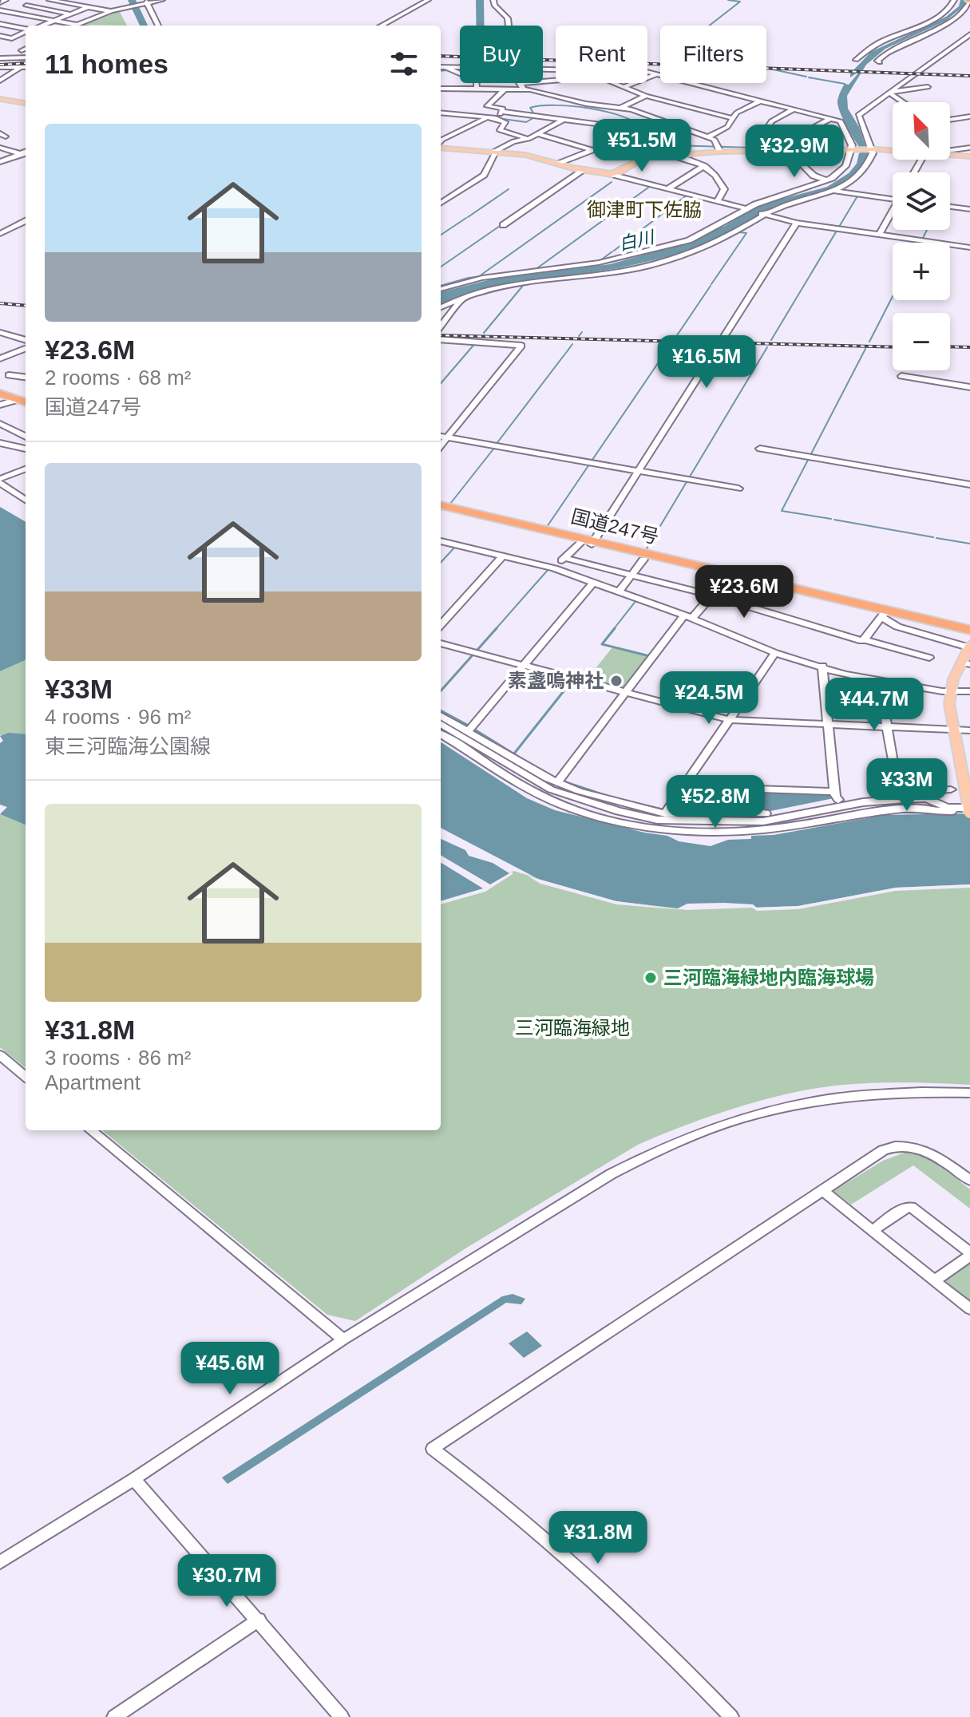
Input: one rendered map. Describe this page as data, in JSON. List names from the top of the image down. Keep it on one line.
{"streets":{"highway":["国道247号"]},"districts":["御津町下佐脇"],"water":["白川"],"parks":["三河臨海緑地"],"places":["素盞嗚神社","三河臨海緑地内臨海球場"],"north":"top left","page":{"chip":["Buy","Rent","Filters"],"heading":"11 homes","map_buttons":["+","−"],"list":[{"name":"¥23.6M","note":"2 rooms · 68 m² · 国道247号"},{"name":"¥33M","note":"4 rooms · 96 m² · 東三河臨海公園線"},{"name":"¥31.8M","note":"3 rooms · 86 m² · Apartment"}],"price":["¥51.5M","¥32.9M","¥16.5M","¥23.6M","¥24.5M","¥44.7M","¥33M","¥52.8M","¥45.6M","¥31.8M","¥30.7M"]}}
